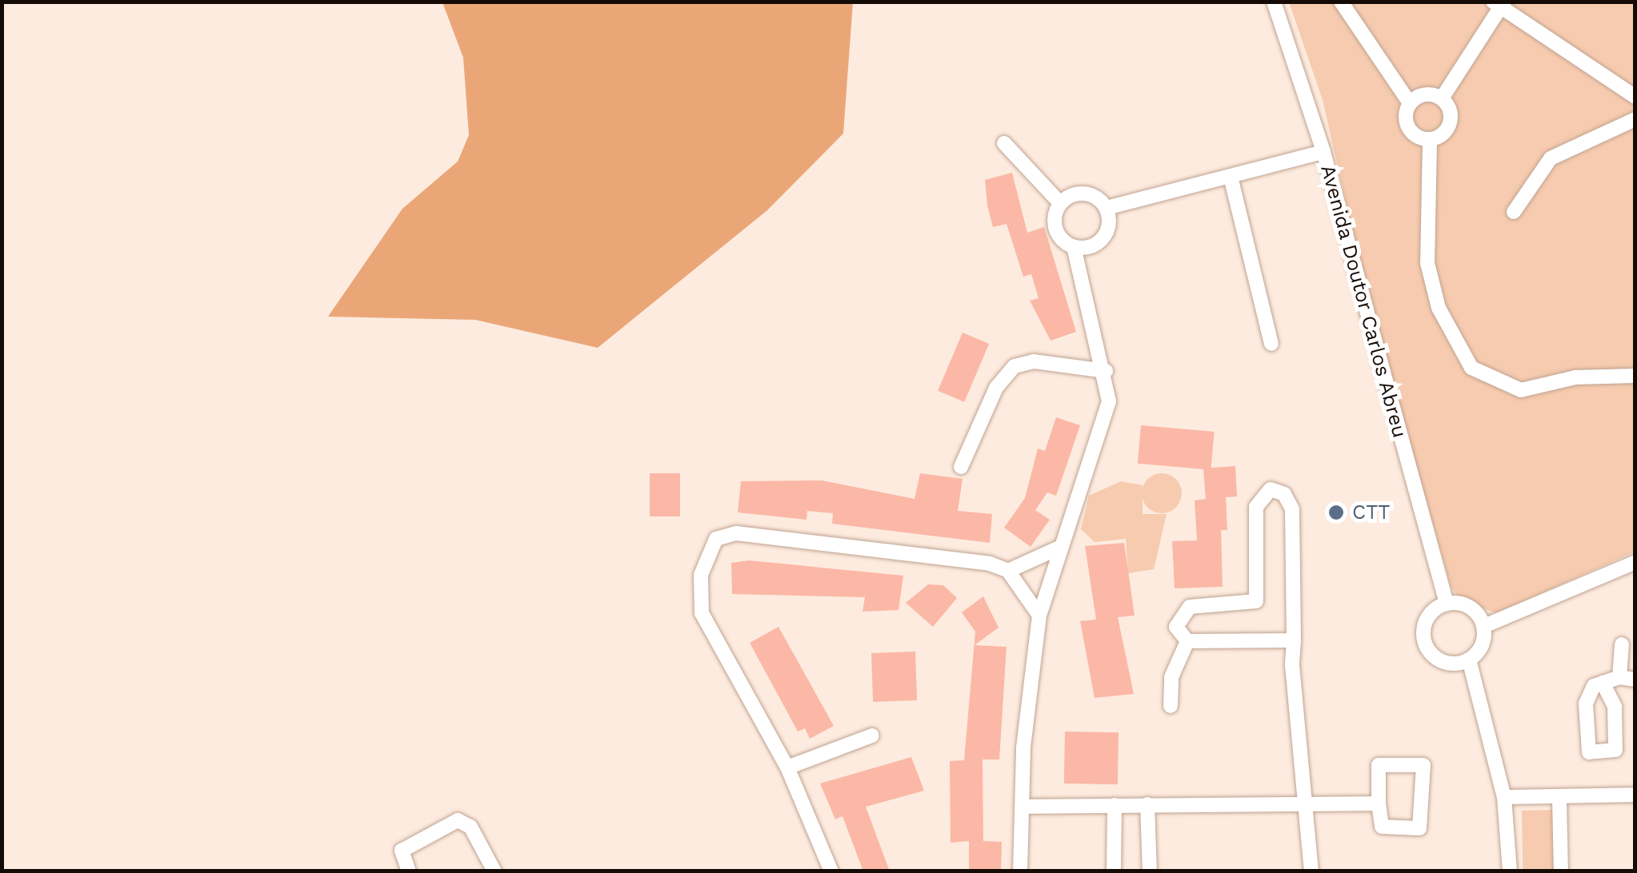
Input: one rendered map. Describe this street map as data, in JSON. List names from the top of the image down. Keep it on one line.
{"streets":{"street":["Avenida Doutor Carlos Abreu"]},"places":["CTT"]}
